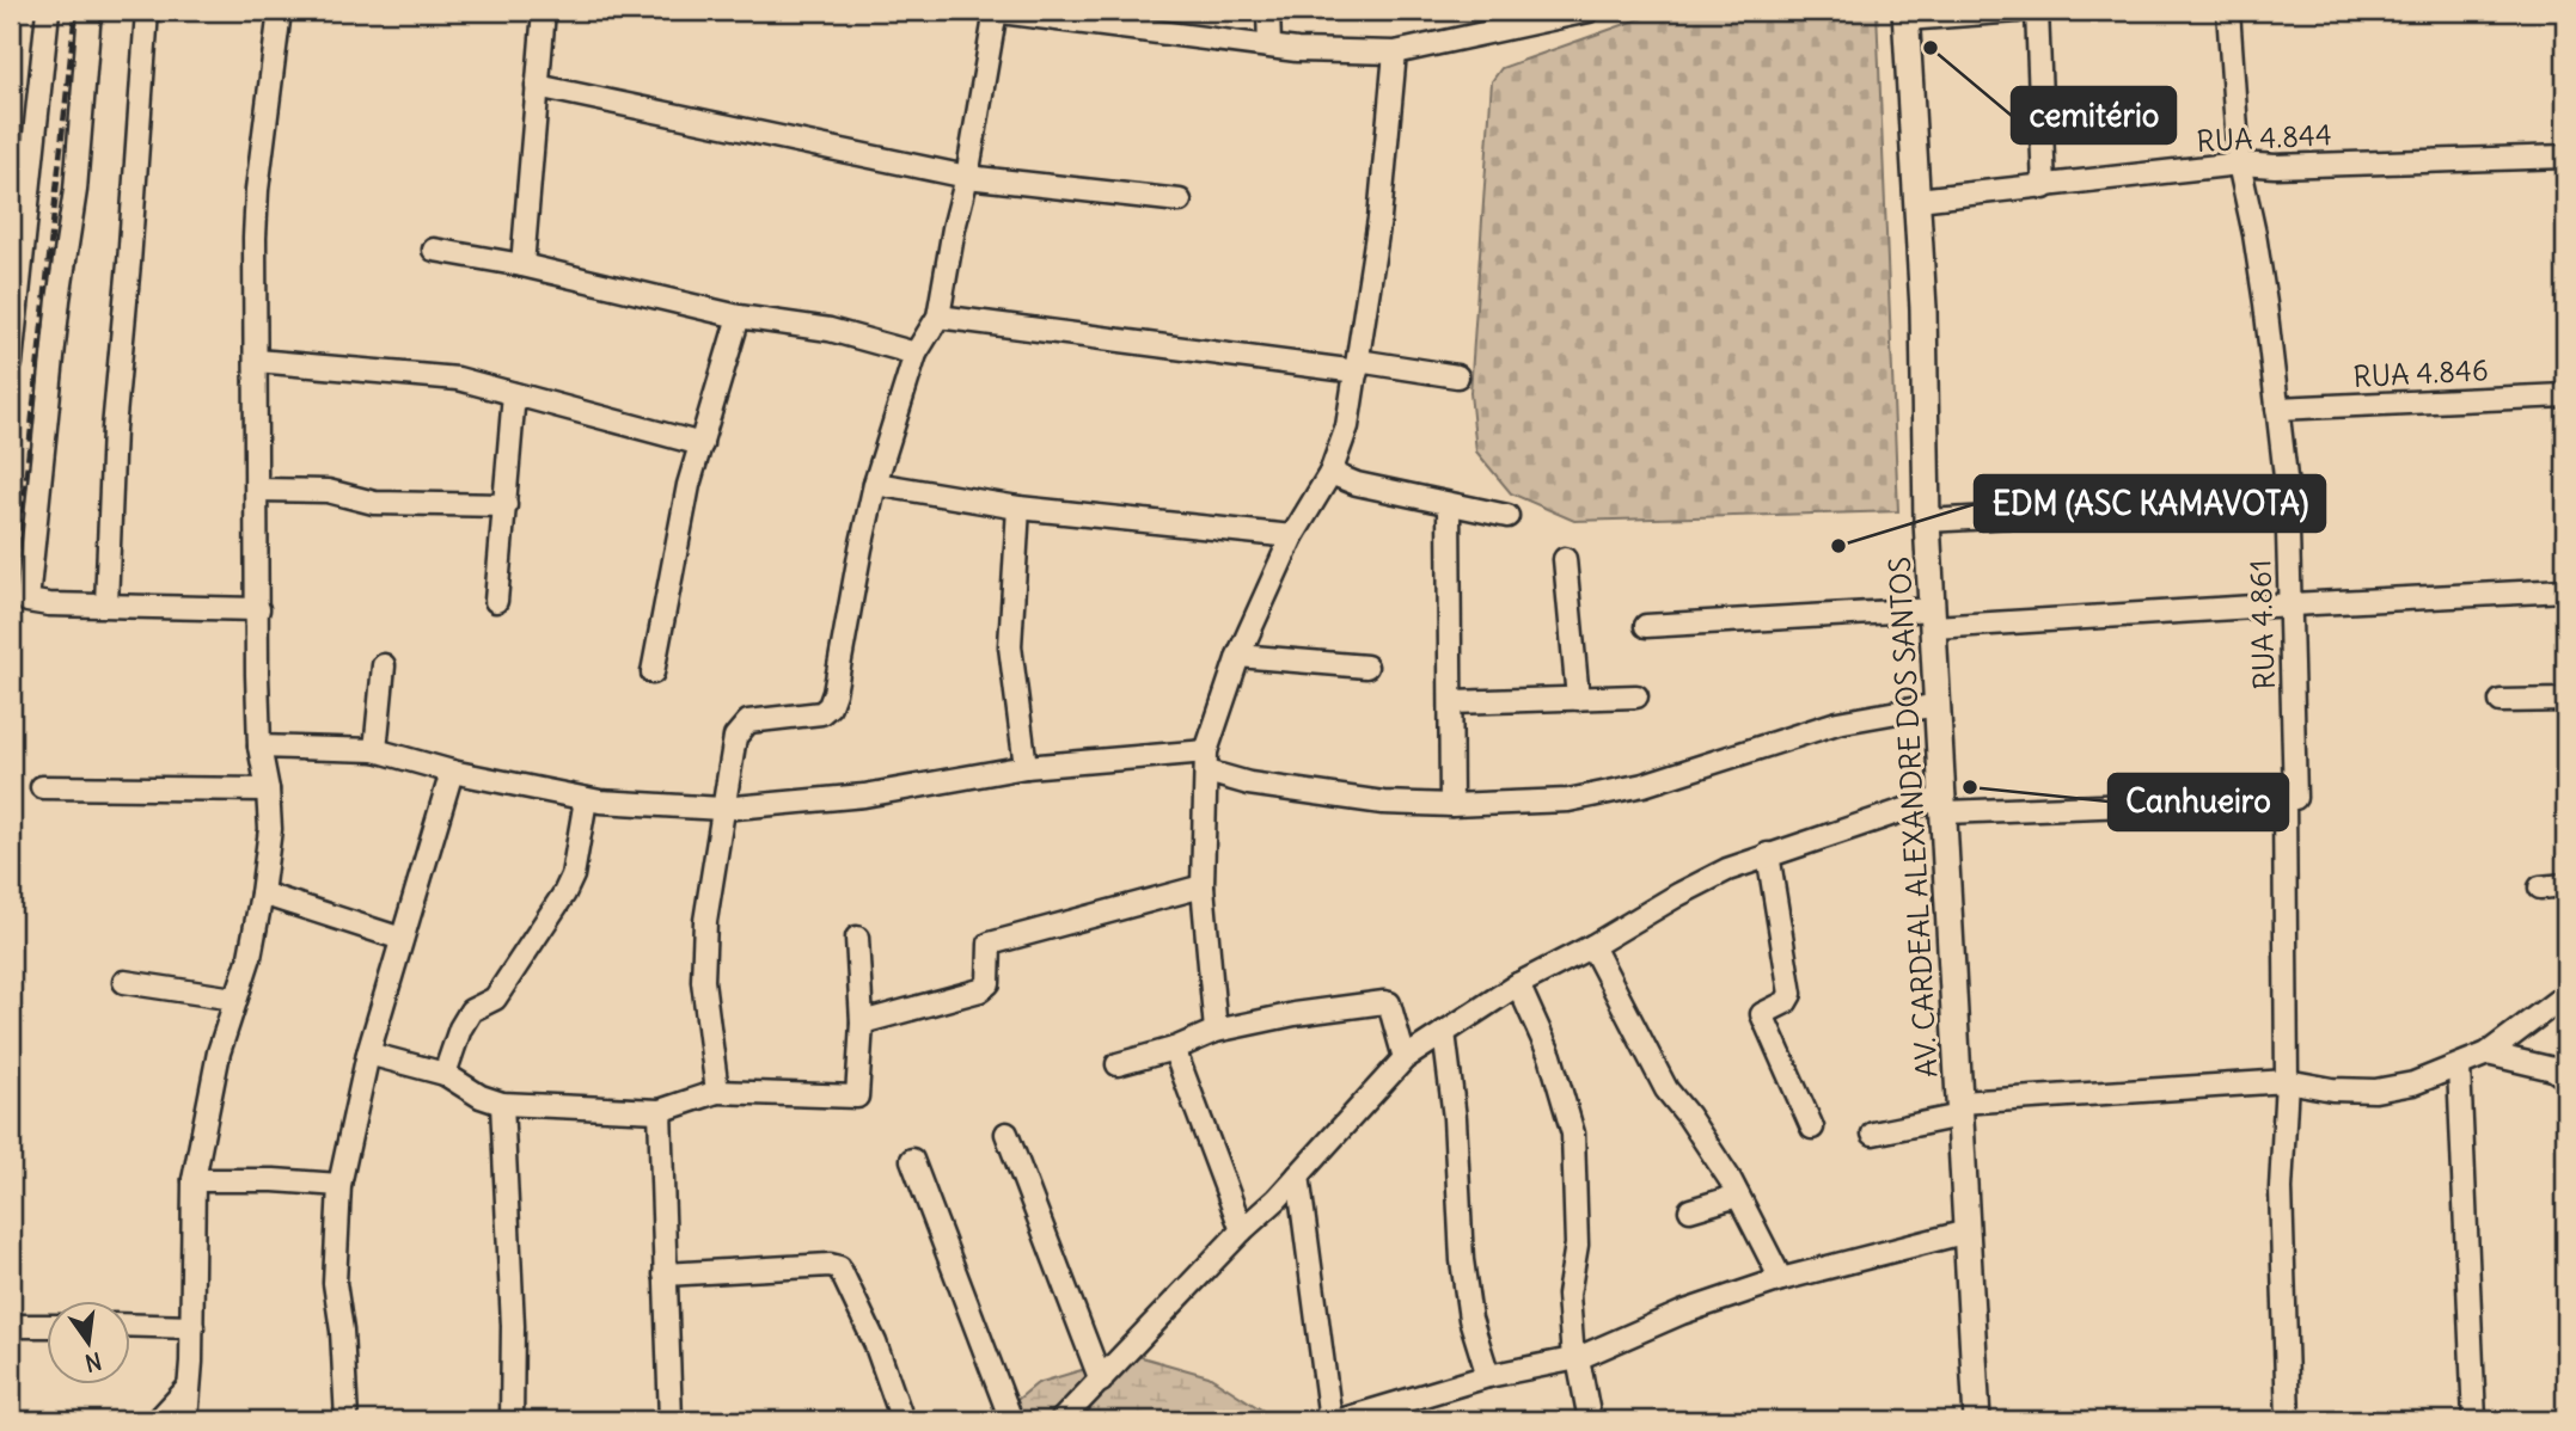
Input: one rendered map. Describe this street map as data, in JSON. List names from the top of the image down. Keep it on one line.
{"streets":{"street":["RUA 4.844","RUA 4.846","RUA 4.861","AV. CARDEAL ALEXANDRE DOS SANTOS"]},"crossings":[["RUA 4.844","RUA 4.861"],["RUA 4.844","AV. CARDEAL ALEXANDRE DOS SANTOS"],["RUA 4.846","RUA 4.861"]],"places":["cemitério","EDM (ASC KAMAVOTA)","Canhueiro"],"north":"bottom"}
